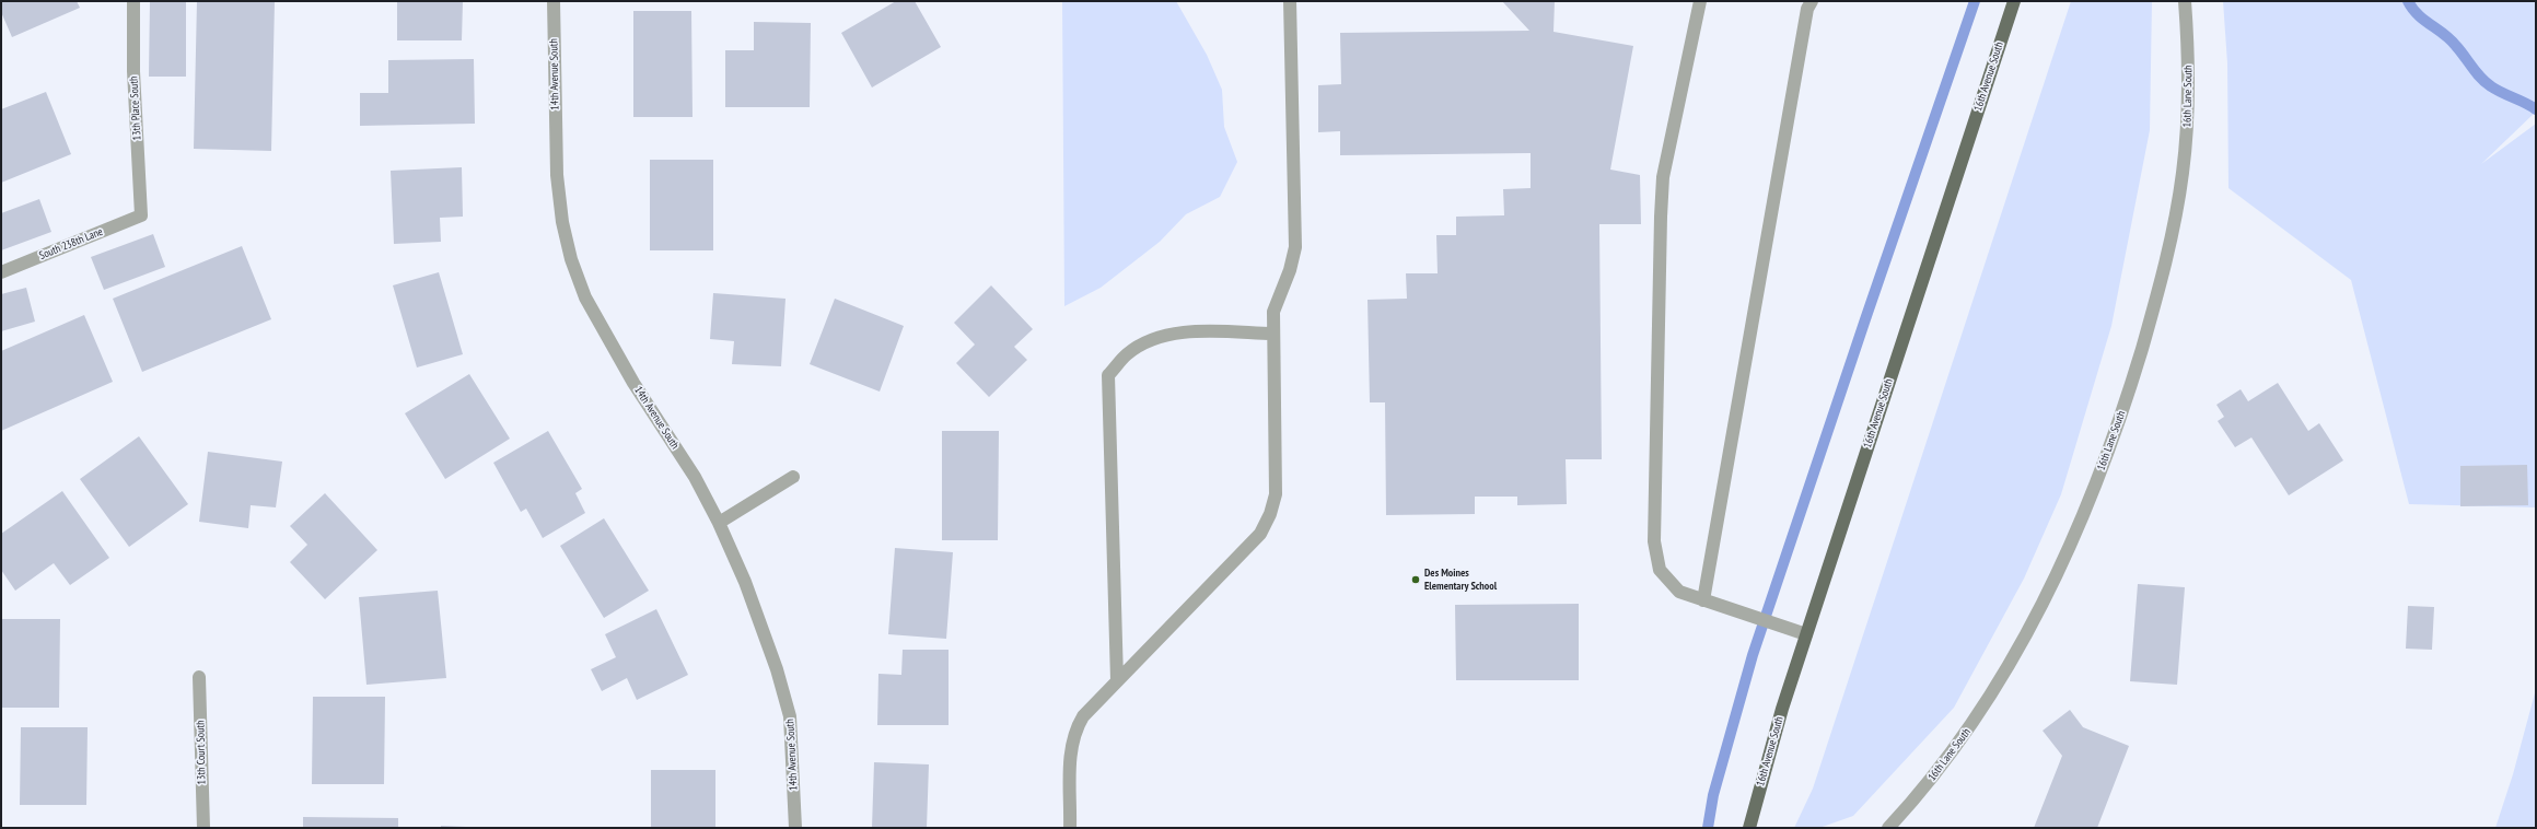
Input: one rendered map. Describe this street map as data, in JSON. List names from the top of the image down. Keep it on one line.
{"streets":{"main road":["16th Avenue South"],"street":["14th Avenue South","16th Lane South","13th Place South","South 238th Lane","13th Court South"]},"crossings":[["13th Place South","South 238th Lane"]],"places":["Des Moines Elementary School"]}
